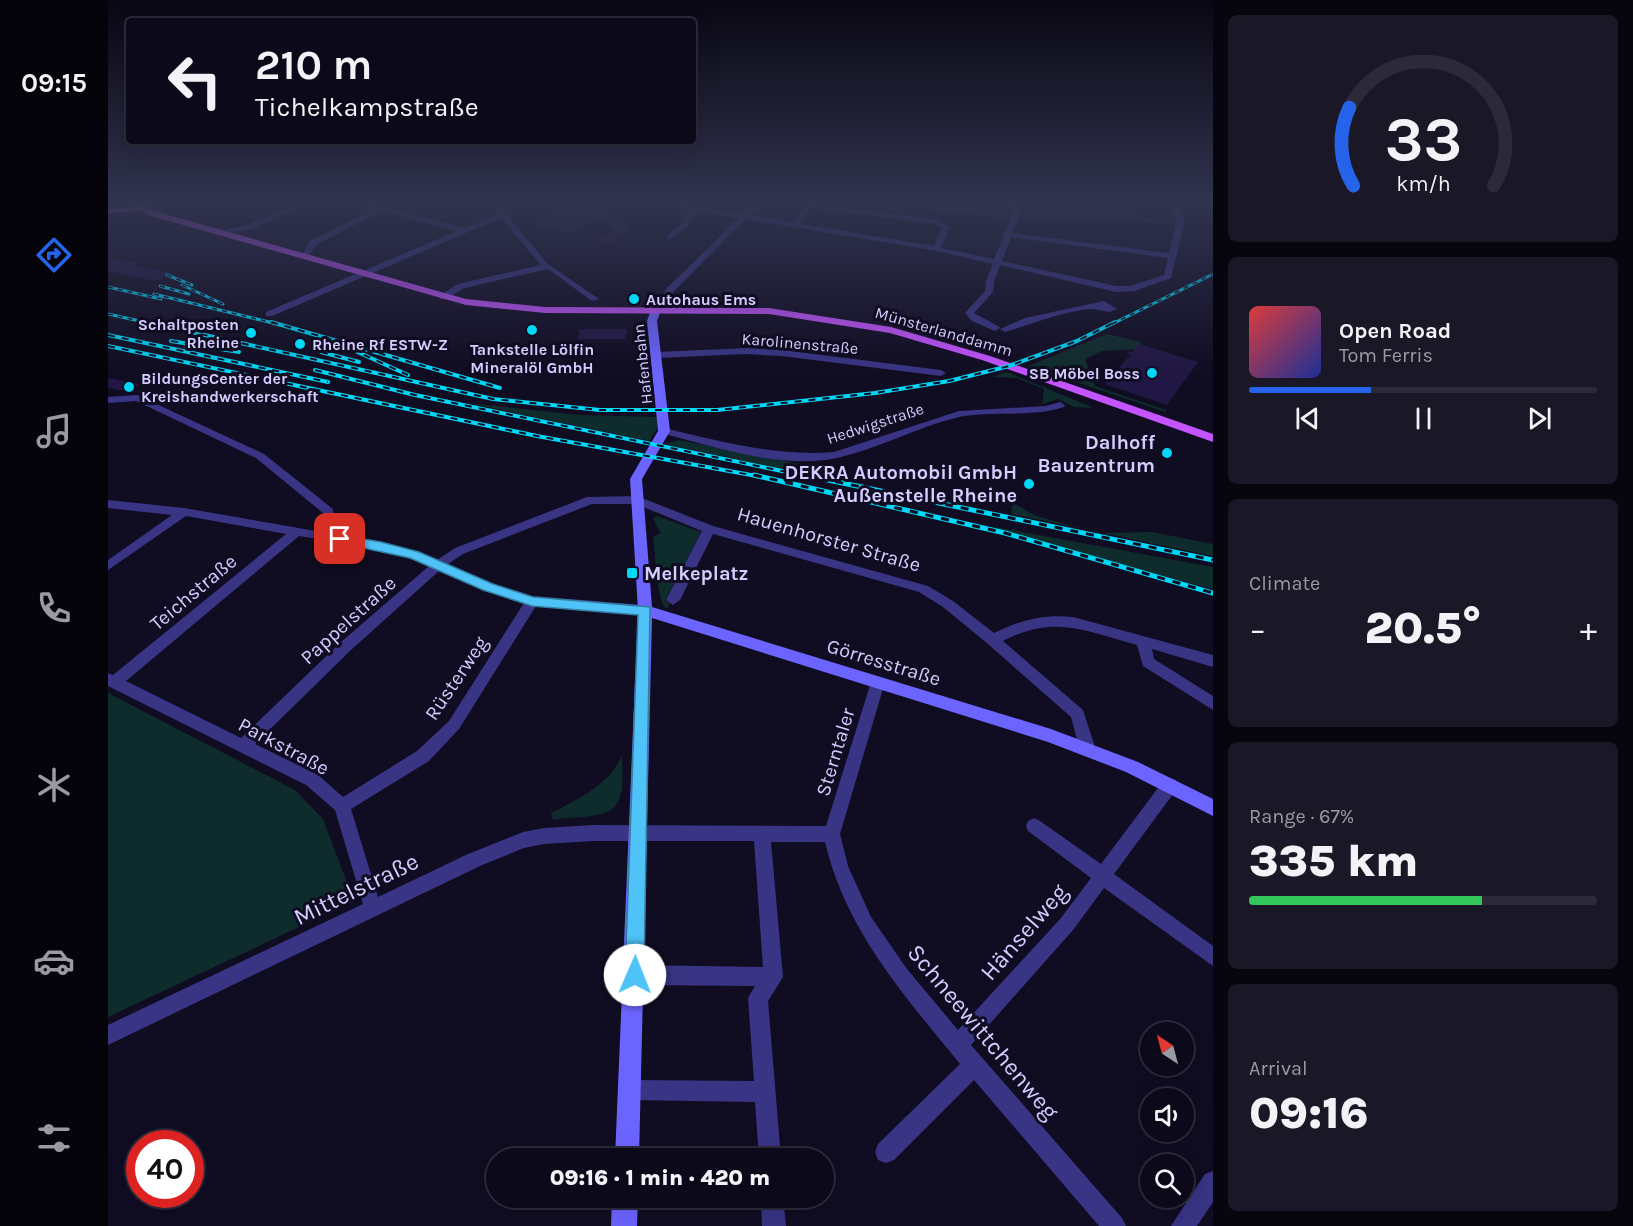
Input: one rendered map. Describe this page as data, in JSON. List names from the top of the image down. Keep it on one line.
{"streets":{"main road":["Münsterlanddamm"],"street":["Karolinenstraße","Hafenbahn","Hedwigstraße","Hauenhorster Straße","Teichstraße","Pappelstraße","Görresstraße","Rüsterweg","Parkstraße","Sterntaler","Mittelstraße","Hänselweg","Schneewittchenweg"]},"crossings":[["Münsterlanddamm","Hafenbahn"],["Karolinenstraße","Hafenbahn"],["Hafenbahn","Hedwigstraße"],["Hauenhorster Straße","Pappelstraße"],["Hauenhorster Straße","Görresstraße"],["Teichstraße","Parkstraße"],["Pappelstraße","Parkstraße"],["Görresstraße","Sterntaler"],["Görresstraße","Hänselweg"],["Rüsterweg","Parkstraße"],["Sterntaler","Schneewittchenweg"],["Hänselweg","Schneewittchenweg"]],"places":{"other":["Autohaus Ems","Tankstelle Lölfin Mineralöl GmbH","Schaltposten Rheine","Rheine Rf ESTW-Z","SB Möbel Boss","BildungsCenter der Kreishandwerkerschaft","Dalhoff Bauzentrum","DEKRA Automobil GmbH Außenstelle Rheine"],"transit":["Melkeplatz"]},"north":"top left","page":{"tabs":"09:15","turn":["210 m","Tichelkampstraße"],"song":["Open Road","Tom Ferris"],"tile":["Climate",["Range · 67%","335 km"],["Arrival","09:16"]],"heat":["−","20.5°","+"],"limit":"40","trip":"09:16 · 1 min · 420 m","gauge":["33","km/h"]}}
